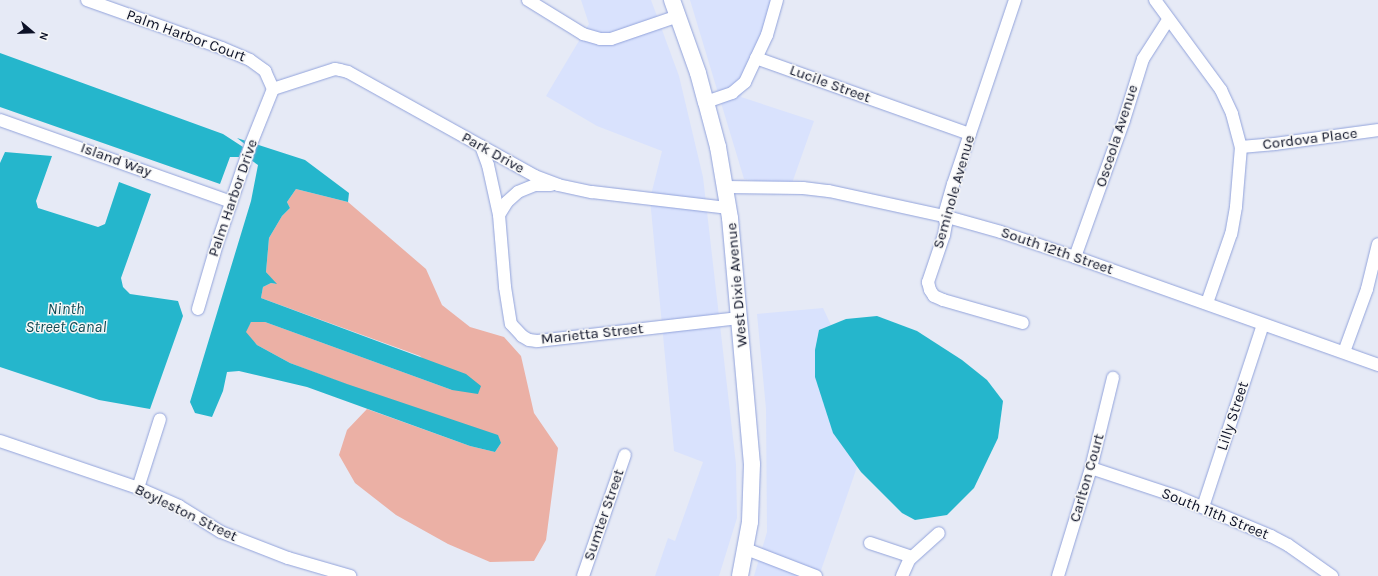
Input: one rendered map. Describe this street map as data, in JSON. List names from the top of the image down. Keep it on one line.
{"streets":{"main road":["West Dixie Avenue"],"street":["Palm Harbor Court","Lucile Street","Osceola Avenue","Cordova Place","Park Drive","Island Way","Seminole Avenue","Palm Harbor Drive","South 12th Street","Marietta Street","Lilly Street","Carlton Court","Boyleston Street","South 11th Street","Sumter Street"]},"crossings":[["Palm Harbor Court","Park Drive"],["Palm Harbor Court","Palm Harbor Drive"],["Lucile Street","Seminole Avenue"],["Osceola Avenue","South 12th Street"],["Park Drive","Palm Harbor Drive"],["Park Drive","West Dixie Avenue"],["Park Drive","Marietta Street"],["Island Way","Palm Harbor Drive"],["Seminole Avenue","South 12th Street"],["South 12th Street","West Dixie Avenue"],["South 12th Street","Lilly Street"],["West Dixie Avenue","Marietta Street"],["Lilly Street","South 11th Street"],["Carlton Court","South 11th Street"]],"water":["Ninth Street Canal"],"north":"right"}
